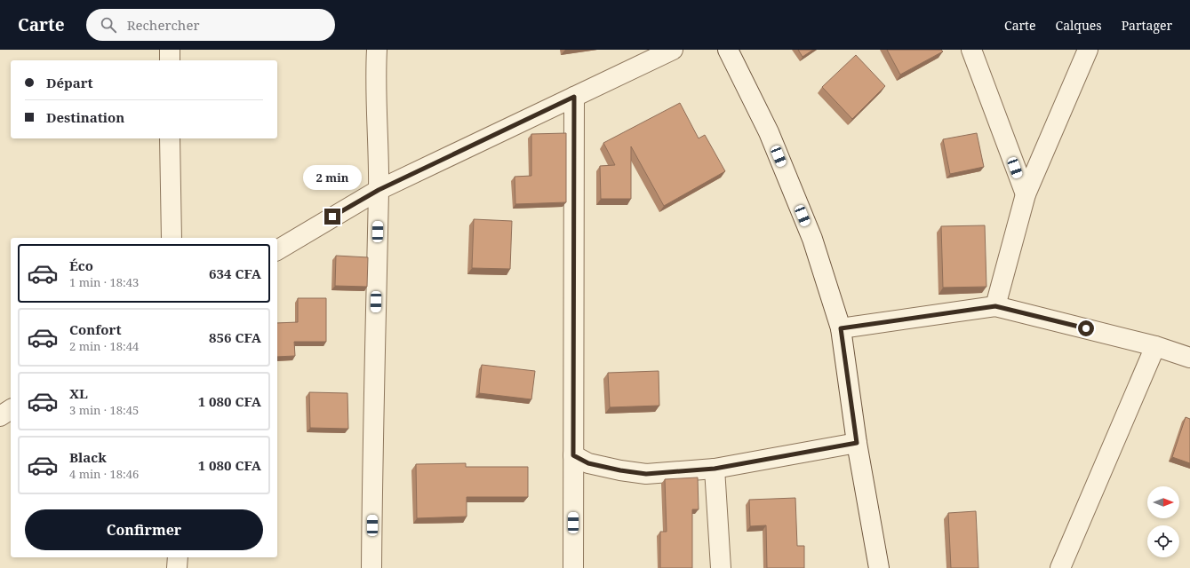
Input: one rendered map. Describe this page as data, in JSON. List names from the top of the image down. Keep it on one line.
{"north":"right","page":{"header":"Carte","search":"Rechercher","nav":["Carte","Calques","Partager"],"banner":["Départ","Destination"],"bubble":"2 min","list":[{"name":"Éco","note":"1 min · 18:43","value":"634 CFA"},{"name":"Confort","note":"2 min · 18:44","value":"856 CFA"},{"name":"XL","note":"3 min · 18:45","value":"1 080 CFA"},{"name":"Black","note":"4 min · 18:46","value":"1 080 CFA"}],"buttons":"Confirmer"}}
